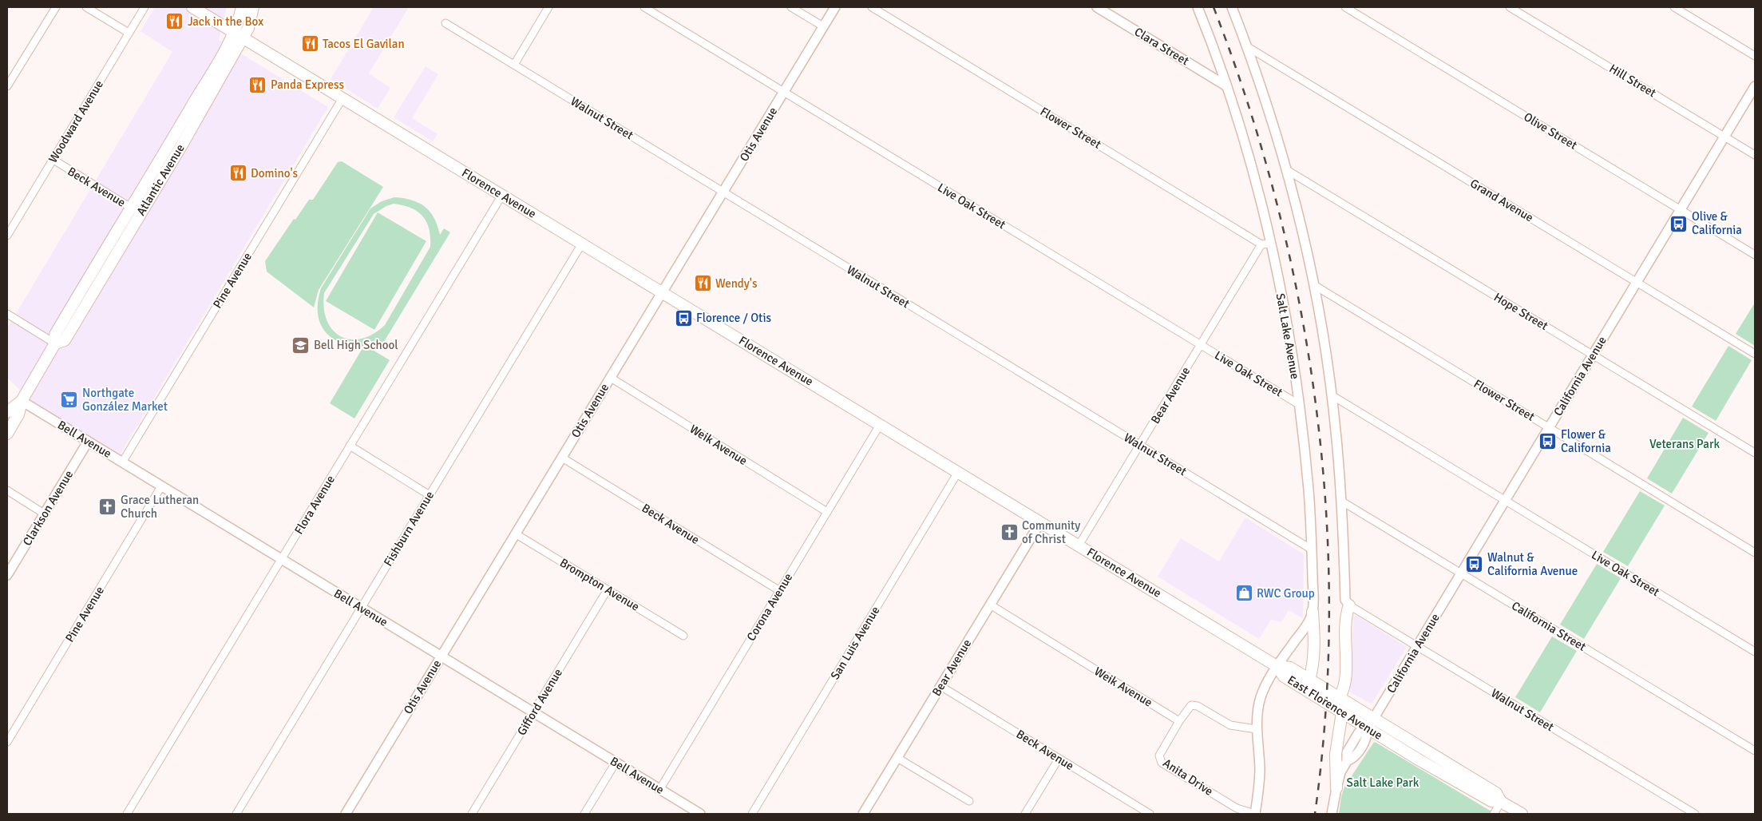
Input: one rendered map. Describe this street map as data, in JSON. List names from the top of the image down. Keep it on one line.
{"streets":{"main road":["Atlantic Avenue","Florence Avenue","East Florence Avenue"],"street":["Clara Street","Hill Street","Walnut Street","Woodward Avenue","Flower Street","Olive Street","Otis Avenue","Beck Avenue","Grand Avenue","Live Oak Street","Pine Avenue","Hope Street","Salt Lake Avenue","California Avenue","Bear Avenue","Bell Avenue","Weik Avenue","Flora Avenue","Clarkson Avenue","Fishburn Avenue","Brompton Avenue","Corona Avenue","California Street","San Luis Avenue","Gifford Avenue","Anita Drive"]},"crossings":[["Clara Street","Salt Lake Avenue"],["Hill Street","California Avenue"],["Walnut Street","Otis Avenue"],["Walnut Street","Salt Lake Avenue"],["Walnut Street","California Avenue"],["Walnut Street","Bear Avenue"],["Woodward Avenue","Beck Avenue"],["Flower Street","Salt Lake Avenue"],["Flower Street","California Avenue"],["Flower Street","Bear Avenue"],["Olive Street","California Avenue"],["Otis Avenue","Beck Avenue"],["Otis Avenue","Florence Avenue"],["Otis Avenue","Live Oak Street"],["Otis Avenue","Bell Avenue"],["Otis Avenue","Weik Avenue"],["Otis Avenue","Brompton Avenue"],["Atlantic Avenue","Beck Avenue"],["Atlantic Avenue","Florence Avenue"],["Atlantic Avenue","Bell Avenue"],["Beck Avenue","Bear Avenue"],["Beck Avenue","Corona Avenue"],["Florence Avenue","Pine Avenue"],["Florence Avenue","Salt Lake Avenue"],["Florence Avenue","Bear Avenue"],["Florence Avenue","Flora Avenue"],["Florence Avenue","Fishburn Avenue"],["Florence Avenue","Corona Avenue"],["Florence Avenue","San Luis Avenue"],["Florence Avenue","East Florence Avenue"],["Grand Avenue","California Avenue"],["Live Oak Street","Salt Lake Avenue"],["Live Oak Street","California Avenue"],["Live Oak Street","Bear Avenue"],["Pine Avenue","Bell Avenue"],["Hope Street","California Avenue"],["Salt Lake Avenue","Bear Avenue"],["Salt Lake Avenue","East Florence Avenue"],["California Avenue","California Street"],["California Avenue","East Florence Avenue"],["Bear Avenue","Weik Avenue"],["Bell Avenue","Flora Avenue"],["Bell Avenue","Clarkson Avenue"],["Bell Avenue","Fishburn Avenue"],["Bell Avenue","Corona Avenue"],["Bell Avenue","Gifford Avenue"],["Weik Avenue","Corona Avenue"],["Weik Avenue","Anita Drive"],["Brompton Avenue","Gifford Avenue"]],"parks":["Veterans Park","Salt Lake Park"],"places":{"restaurant":["Jack in the Box","Tacos El Gavilan","Panda Express","Domino's","Wendy's"],"bus stop":["Olive & California","Florence / Otis","Flower & California","Walnut & California Avenue"],"school or university":["Bell High School"],"supermarket":["Northgate González Market"],"church":["Grace Lutheran Church","Community of Christ"],"shop":["RWC Group"]}}
